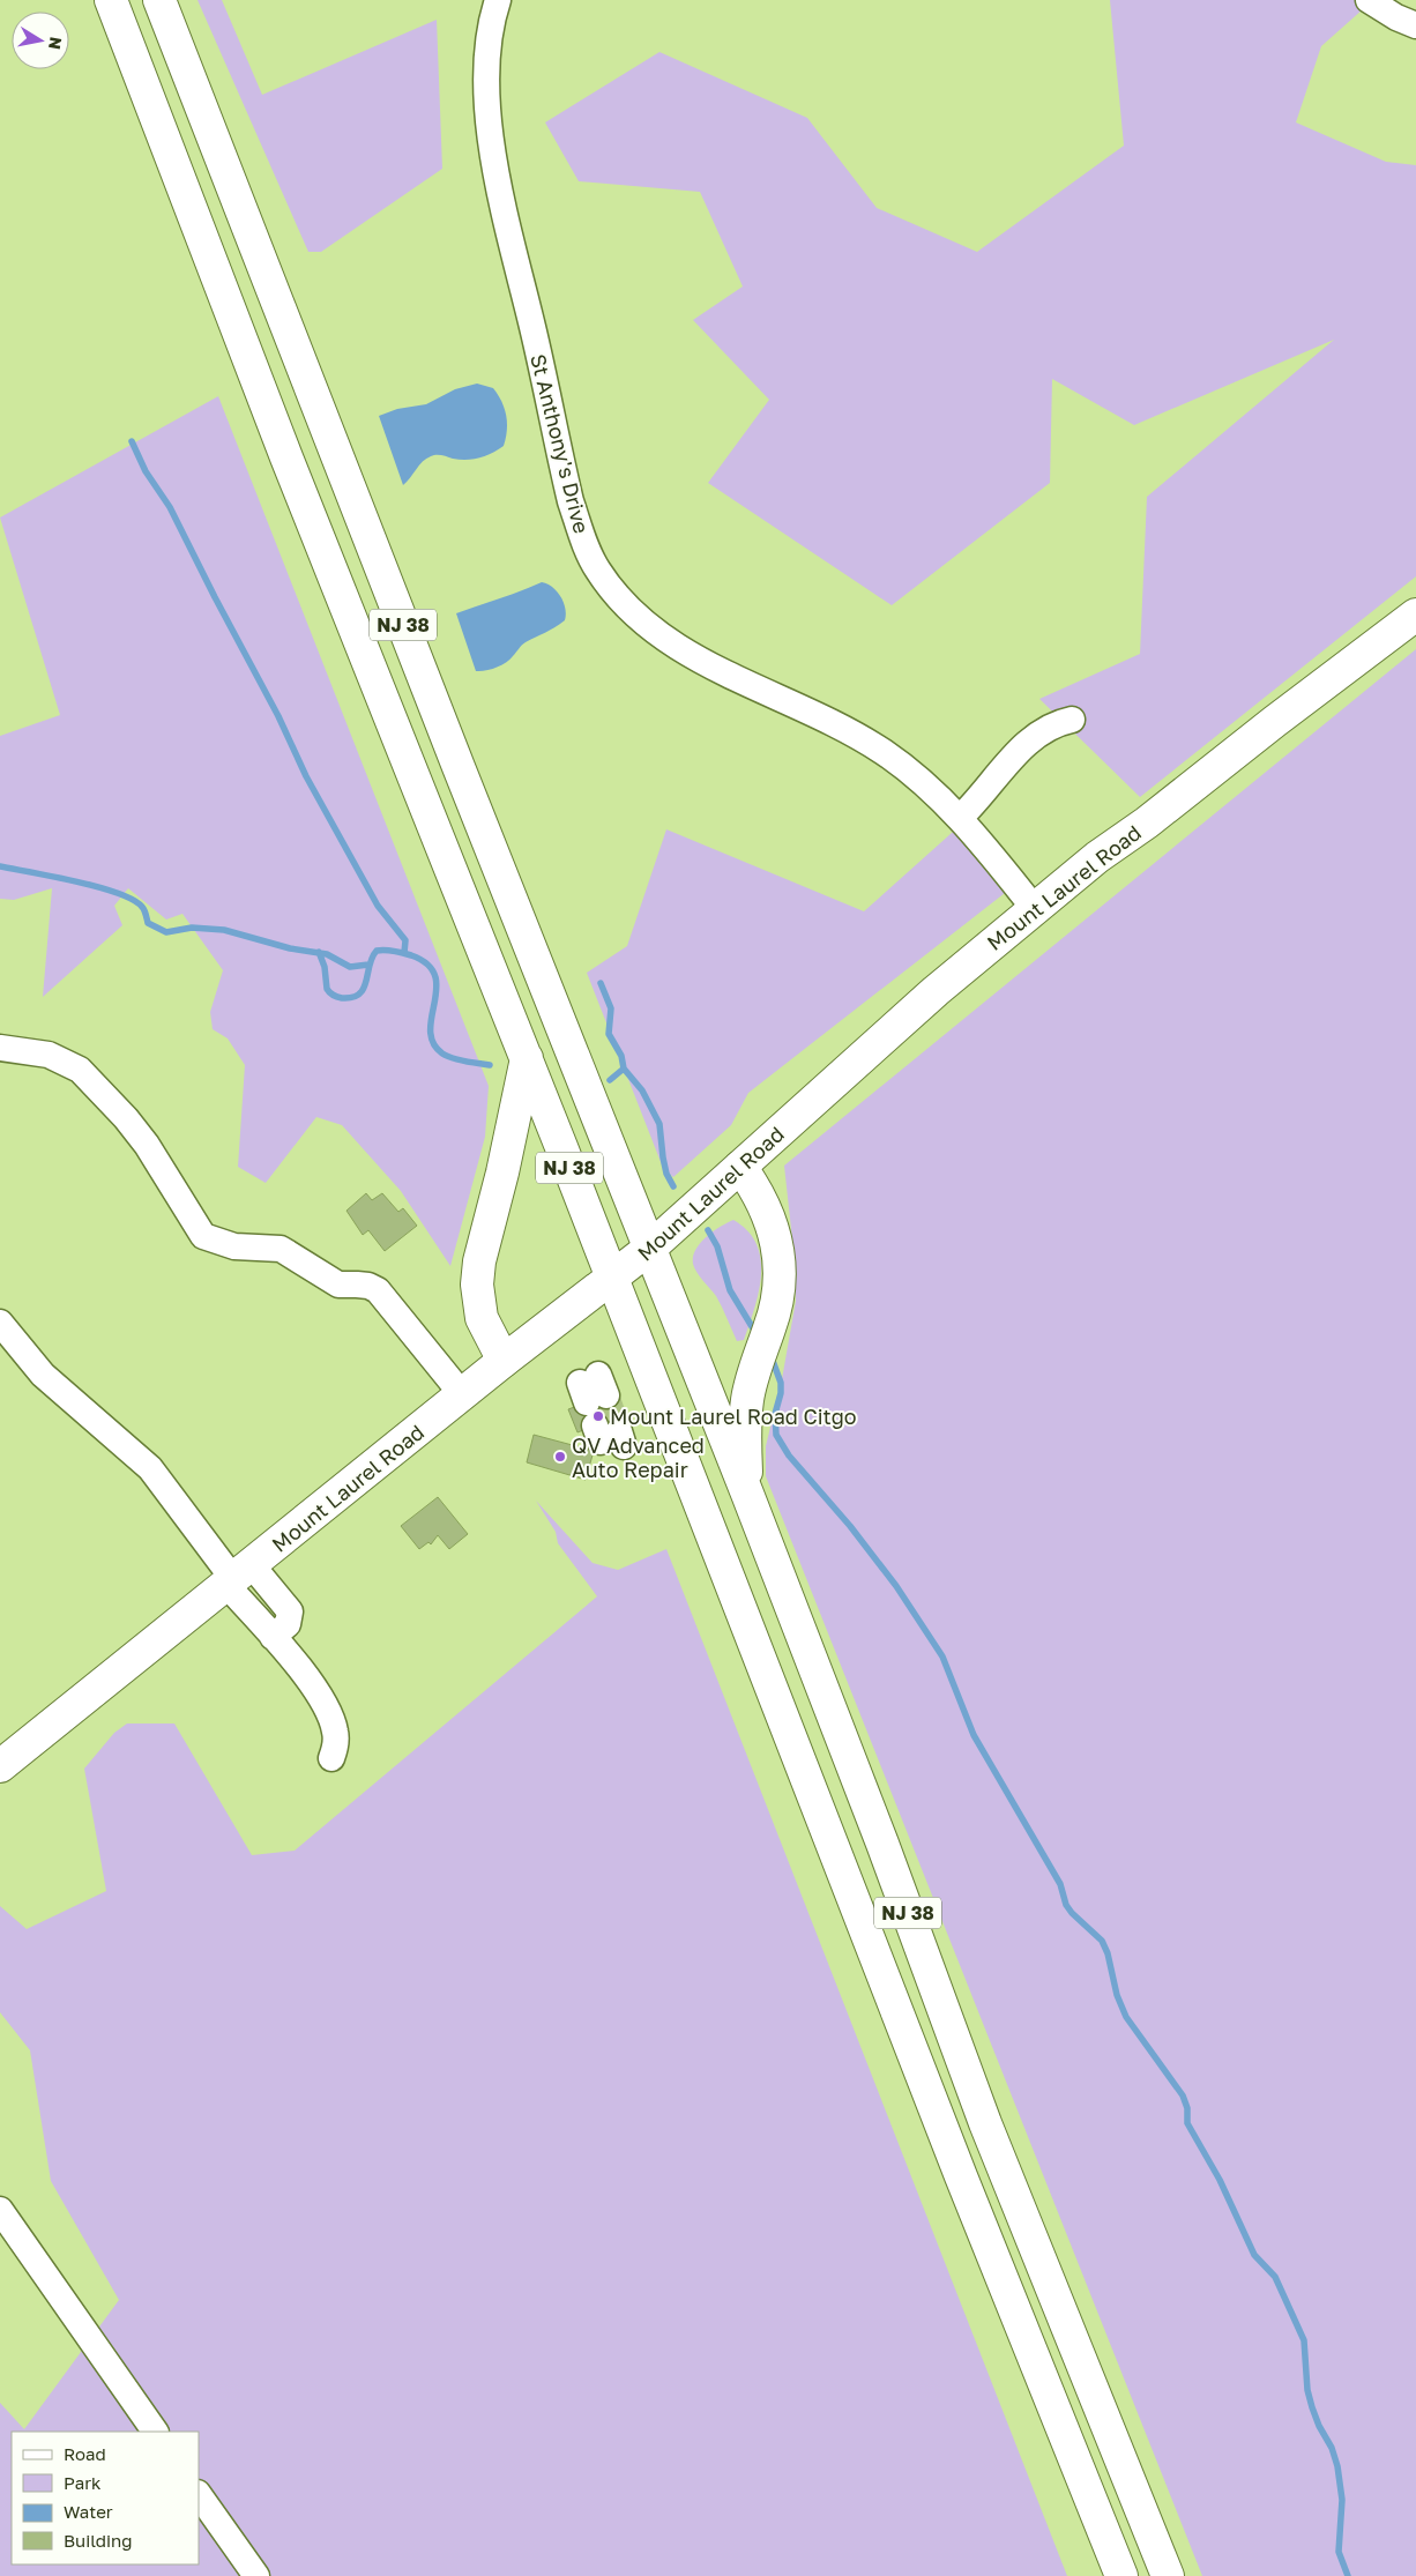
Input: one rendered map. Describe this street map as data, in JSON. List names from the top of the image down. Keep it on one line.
{"streets":{"main road":["NJ 38","Mount Laurel Road"],"street":["St Anthony's Drive"]},"crossings":[["St Anthony's Drive","Mount Laurel Road"],["NJ 38","Mount Laurel Road"]],"places":["Mount Laurel Road Citgo","QV Advanced Auto Repair"],"legend":["Road","Park","Water","Building"],"north":"right"}
